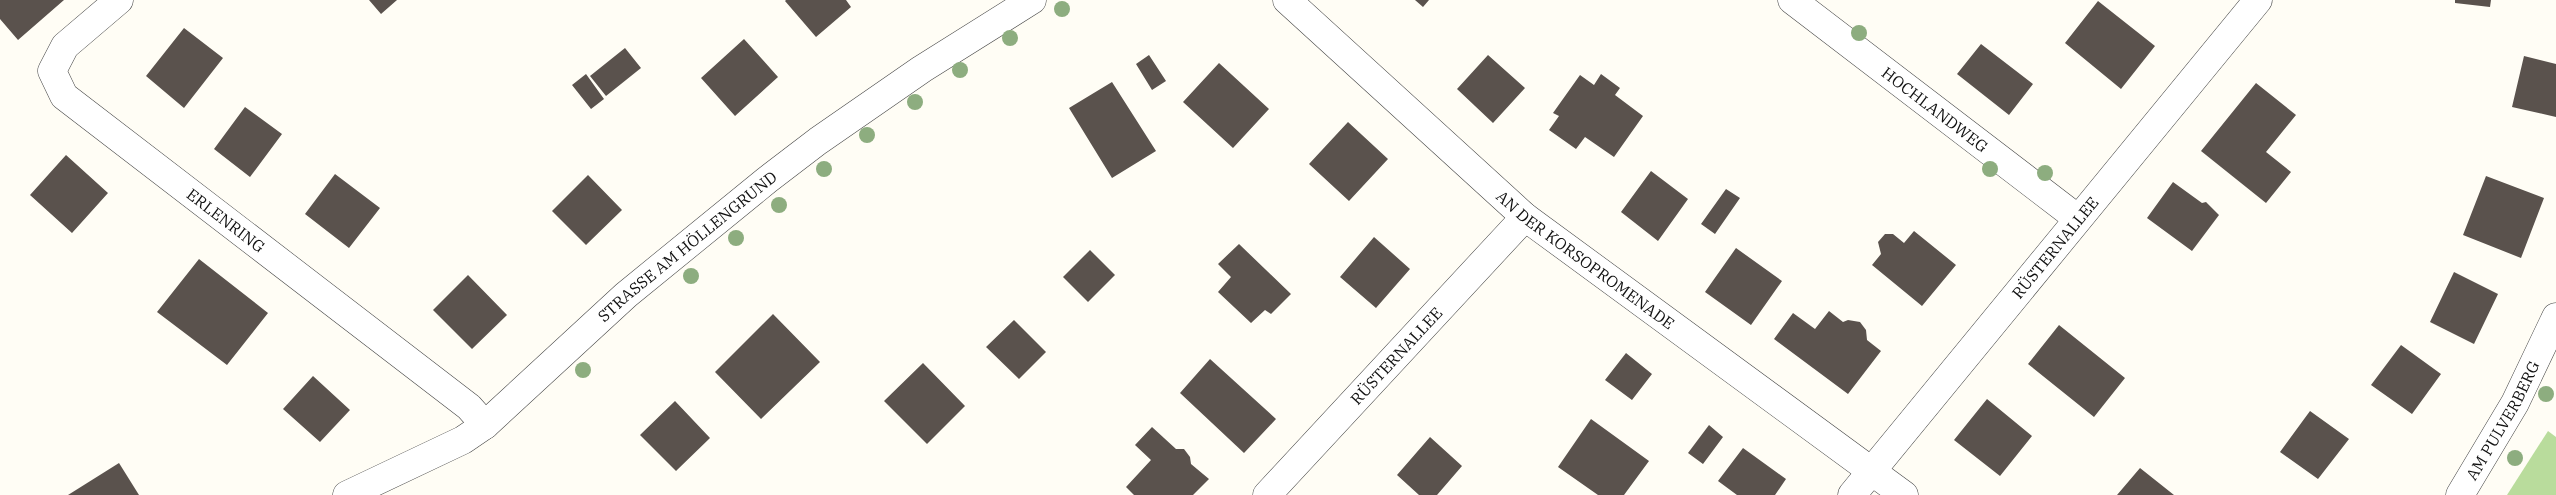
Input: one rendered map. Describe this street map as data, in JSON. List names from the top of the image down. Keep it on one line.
{"streets":{"street":["HOCHLANDWEG","ERLENRING","STRASSE AM HÖLLENGRUND","RÜSTERNALLEE","AN DER KORSOPROMENADE","AM PULVERBERG"]},"crossings":[["HOCHLANDWEG","RÜSTERNALLEE"],["ERLENRING","STRASSE AM HÖLLENGRUND"],["RÜSTERNALLEE","AN DER KORSOPROMENADE"]]}
